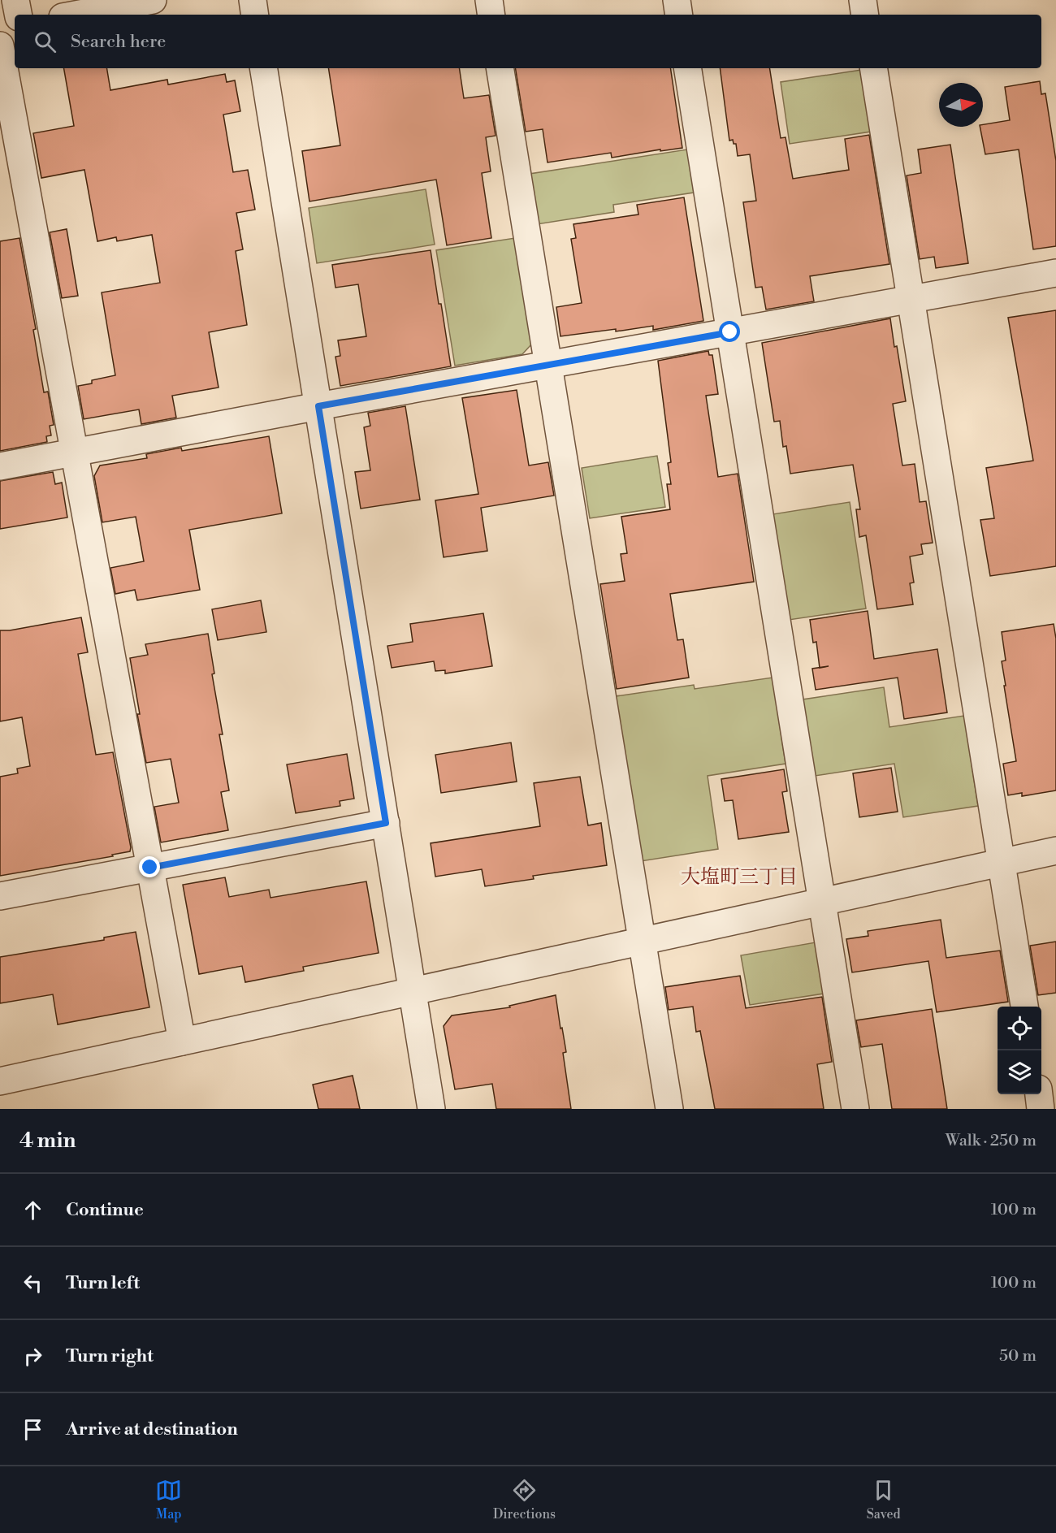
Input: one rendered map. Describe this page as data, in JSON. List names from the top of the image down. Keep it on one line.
{"districts":["大塩町三丁目"],"north":"right","page":{"search":"Search here","heading":["4 min","Walk · 250 m"],"list":[["Continue","100 m"],["Turn left","100 m"],["Turn right","50 m"],"Arrive at destination"],"nav":["Map","Directions","Saved"]}}
